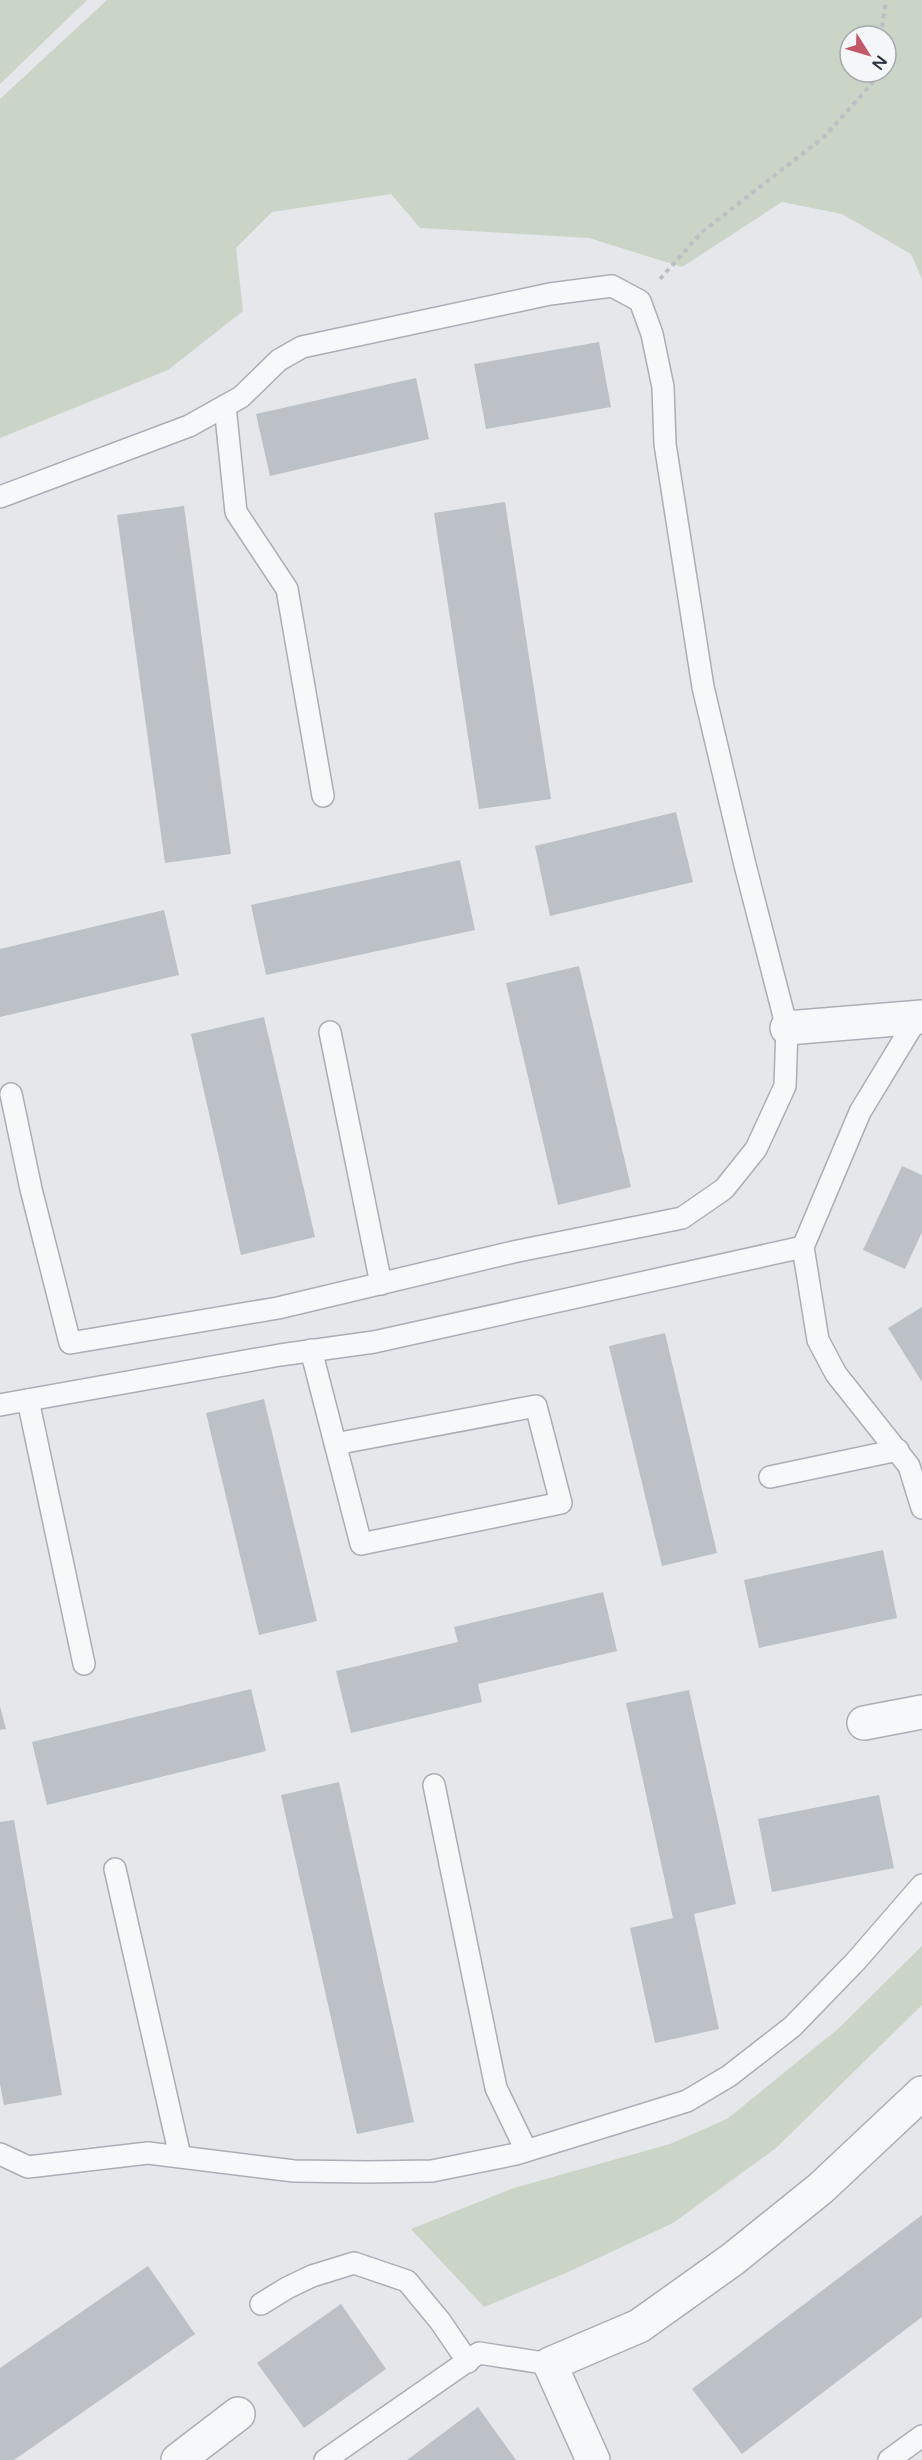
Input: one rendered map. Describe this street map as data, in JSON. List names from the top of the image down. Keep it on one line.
{"north":"bottom right"}
